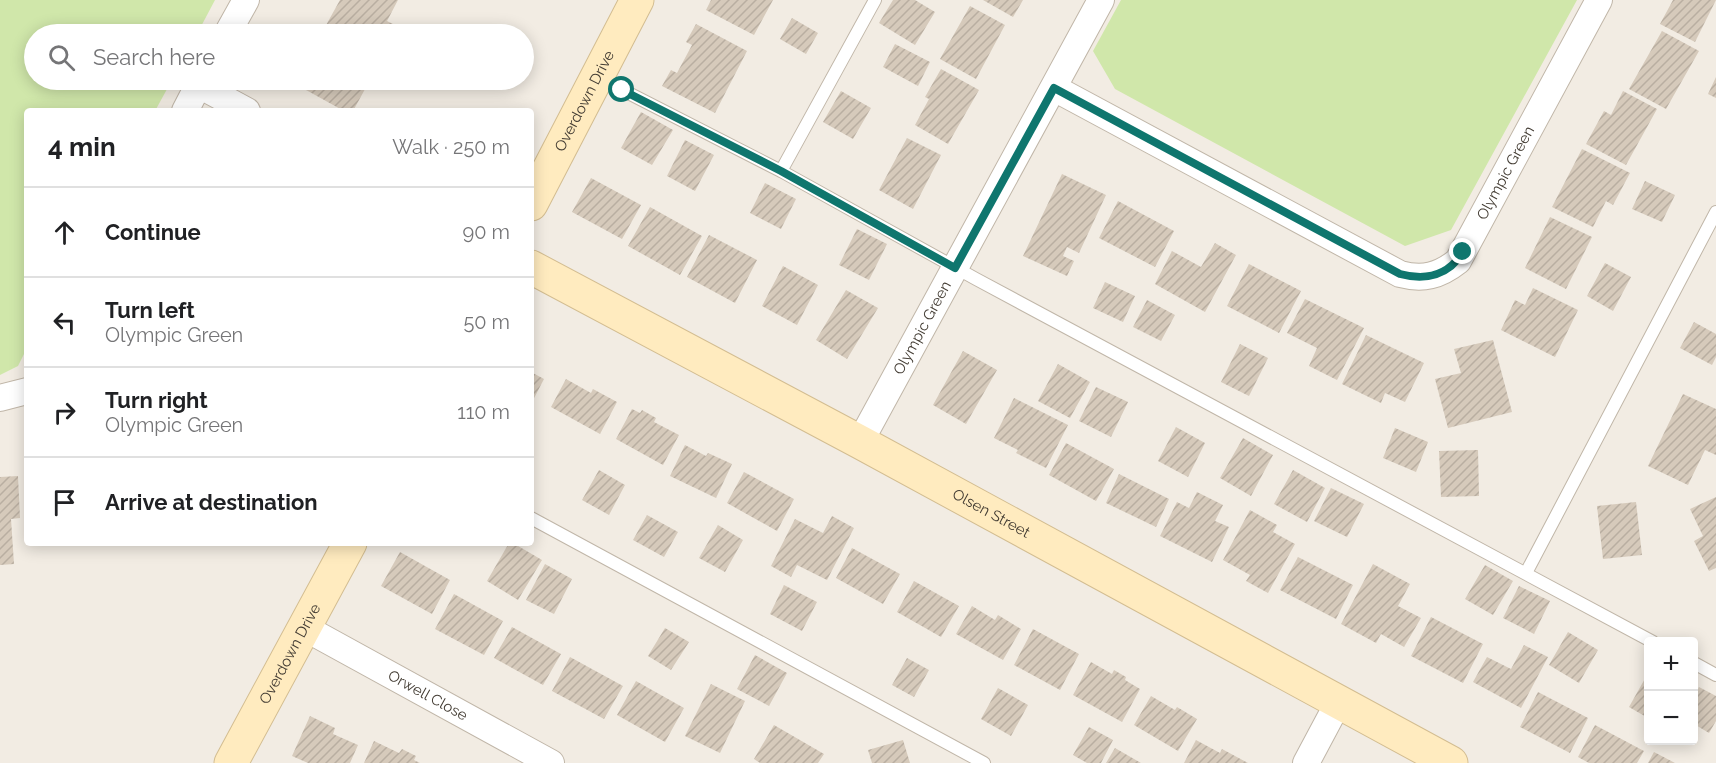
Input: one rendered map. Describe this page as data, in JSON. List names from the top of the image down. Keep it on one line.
{"streets":{"street":["Overdown Drive","Olympic Green","Olsen Street","Orwell Close"]},"crossings":[["Overdown Drive","Orwell Close"],["Olympic Green","Olsen Street"]],"page":{"search":"Search here","heading":["4 min","Walk · 250 m"],"list":[["Continue","90 m"],["Turn left","Olympic Green","50 m"],["Turn right","Olympic Green","110 m"],"Arrive at destination"],"map_buttons":["+","−"]}}
